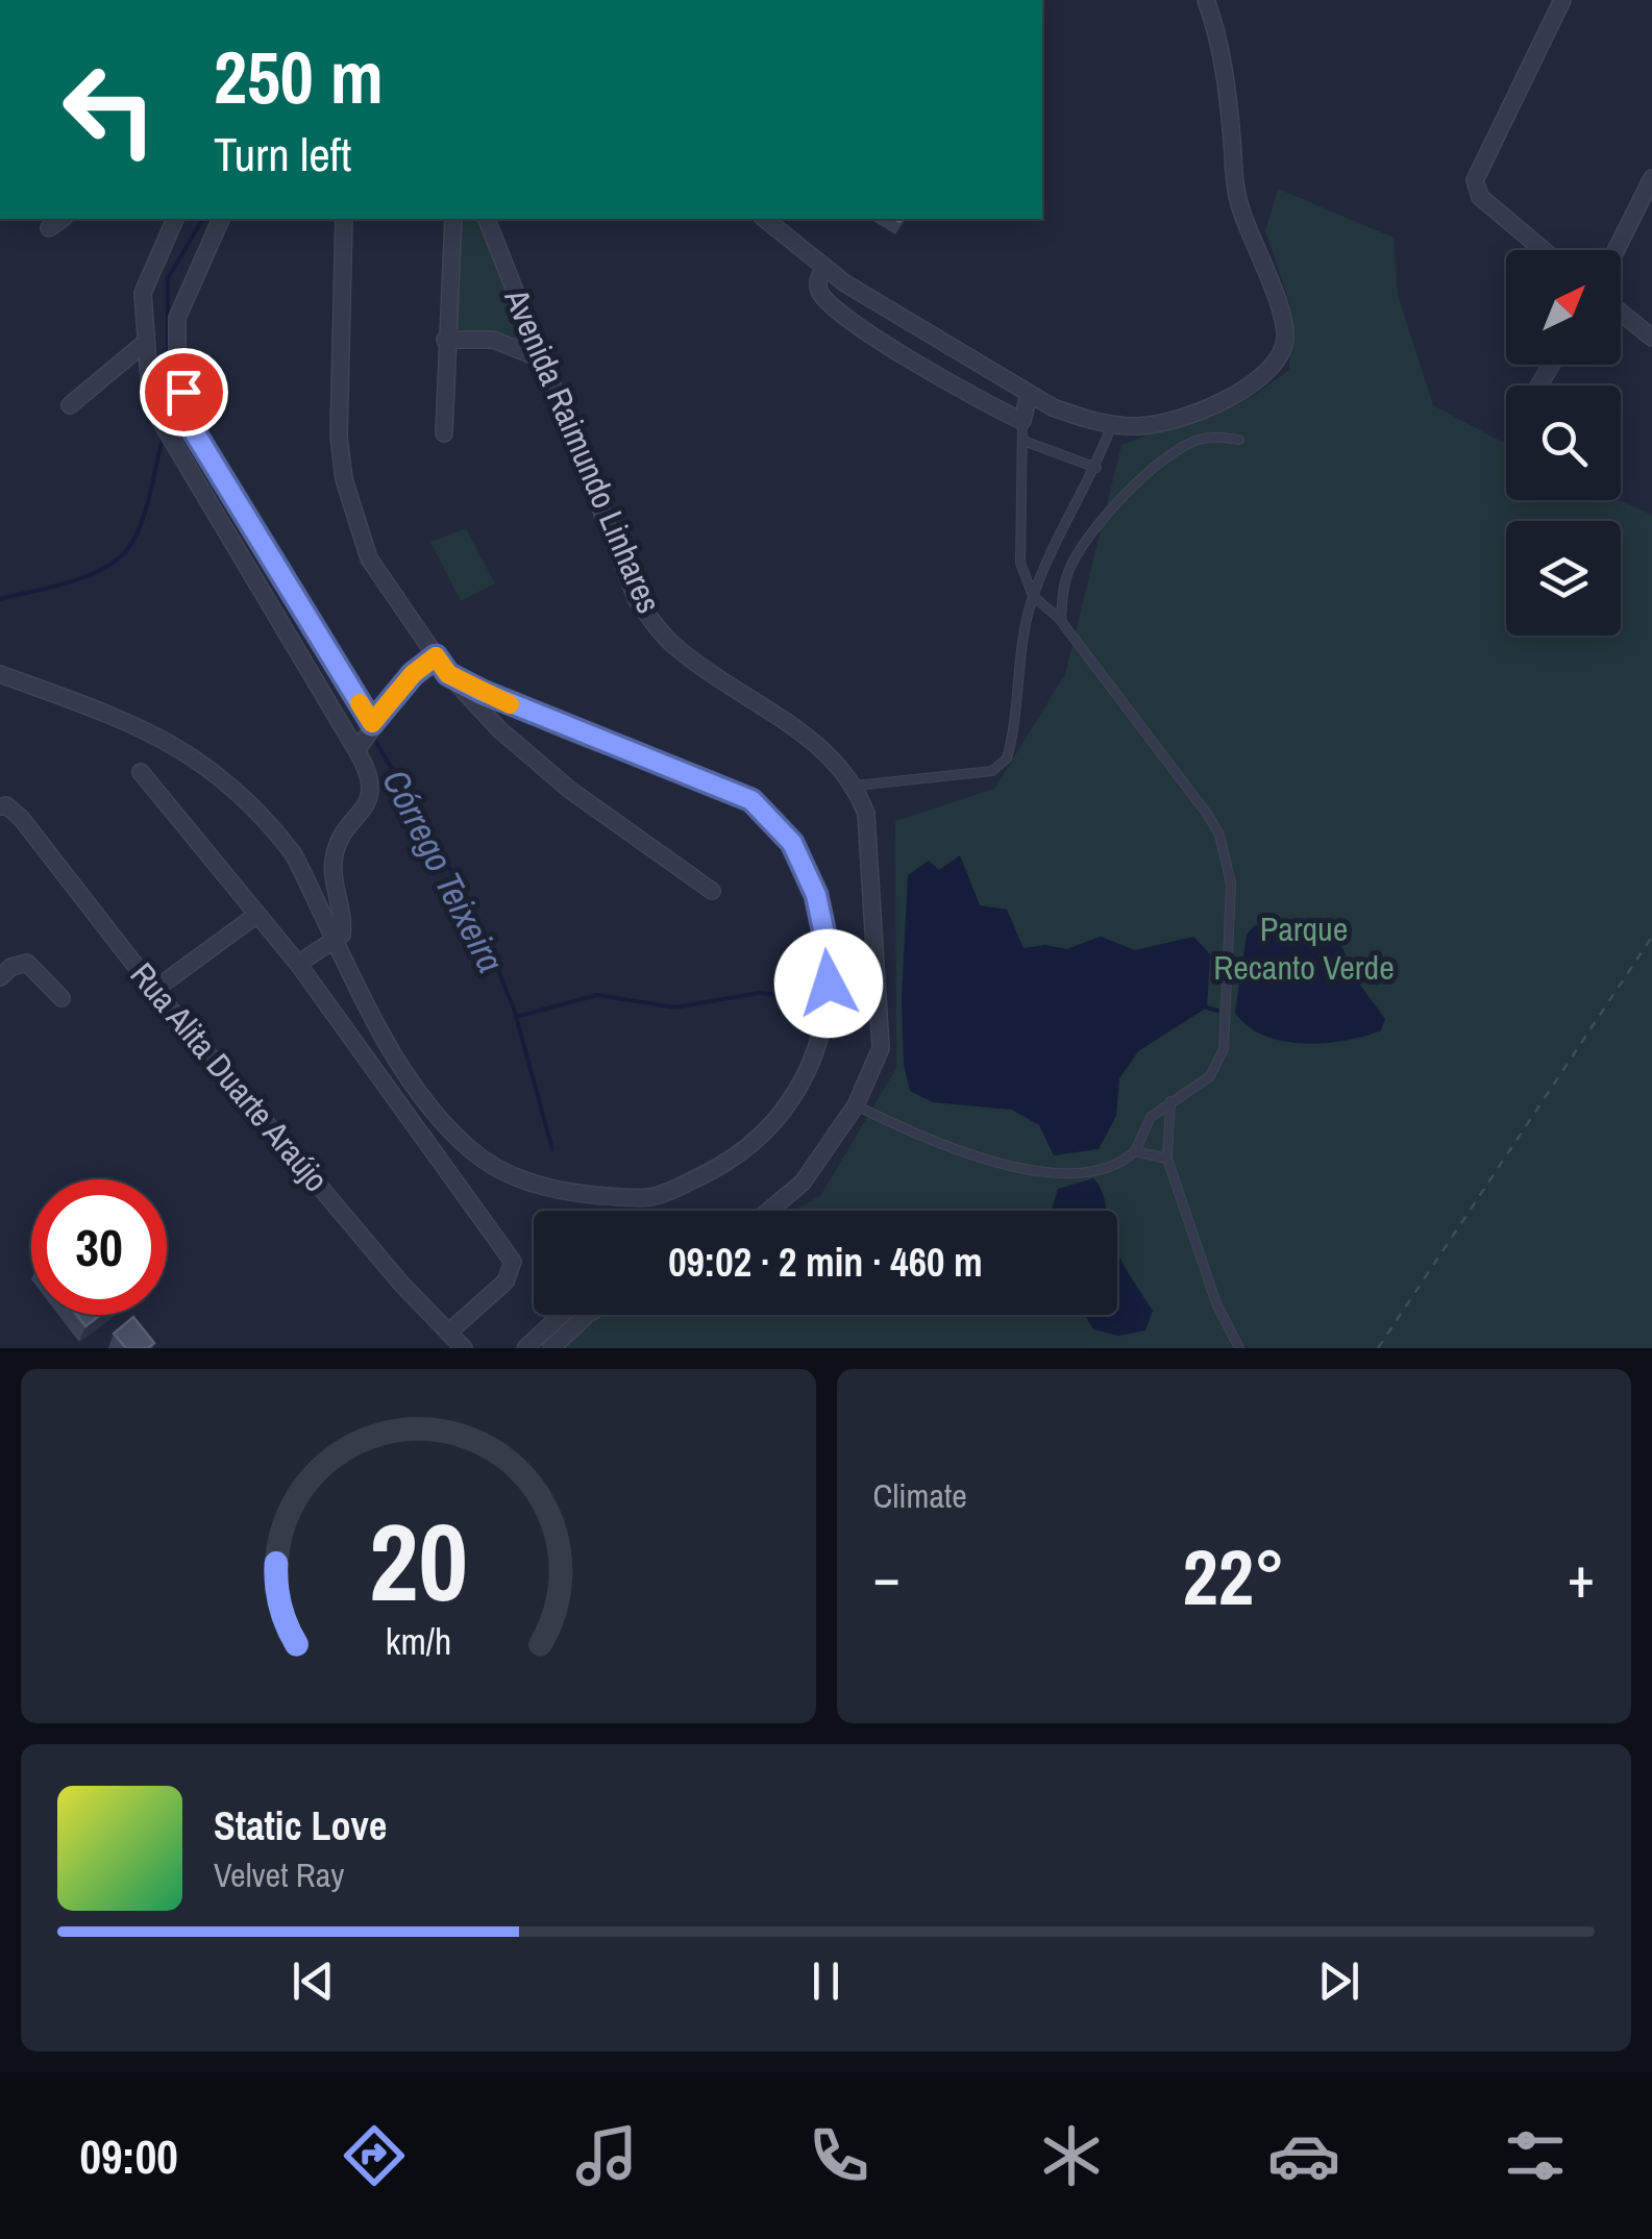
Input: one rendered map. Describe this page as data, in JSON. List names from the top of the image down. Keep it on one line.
{"streets":{"street":["Avenida Raimundo Linhares","Rua Alita Duarte Araújo"]},"water":["Córrego Teixeira"],"parks":["Parque Recanto Verde"],"north":"top right","page":{"turn":["250 m","Turn left"],"limit":"30","trip":"09:02 · 2 min · 460 m","tile":"Climate","heat":["−","22°","+"],"song":["Static Love","Velvet Ray"],"tabs":"09:00","gauge":["20","km/h"]}}
